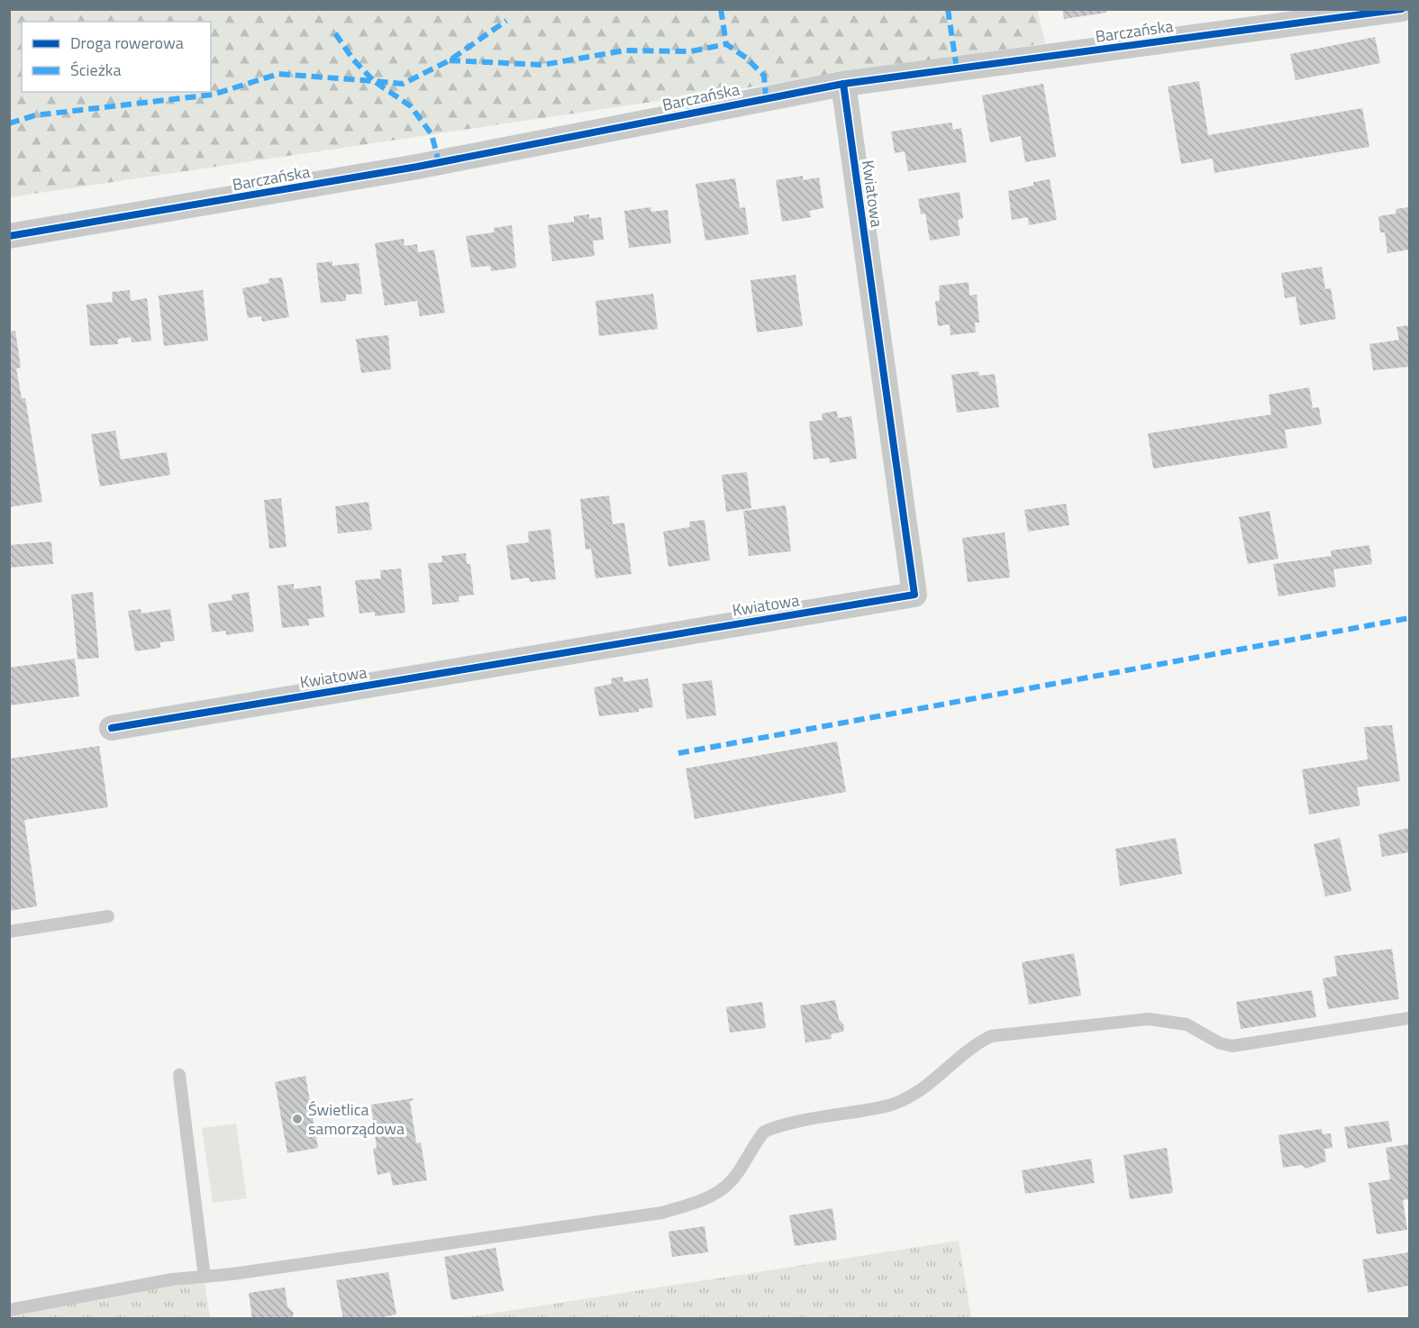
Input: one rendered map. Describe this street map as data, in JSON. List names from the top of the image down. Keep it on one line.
{"streets":{"street":["Barczańska","Kwiatowa"]},"crossings":[["Barczańska","Kwiatowa"]],"places":["Świetlica samorządowa"],"legend":["Droga rowerowa","Ścieżka"]}
